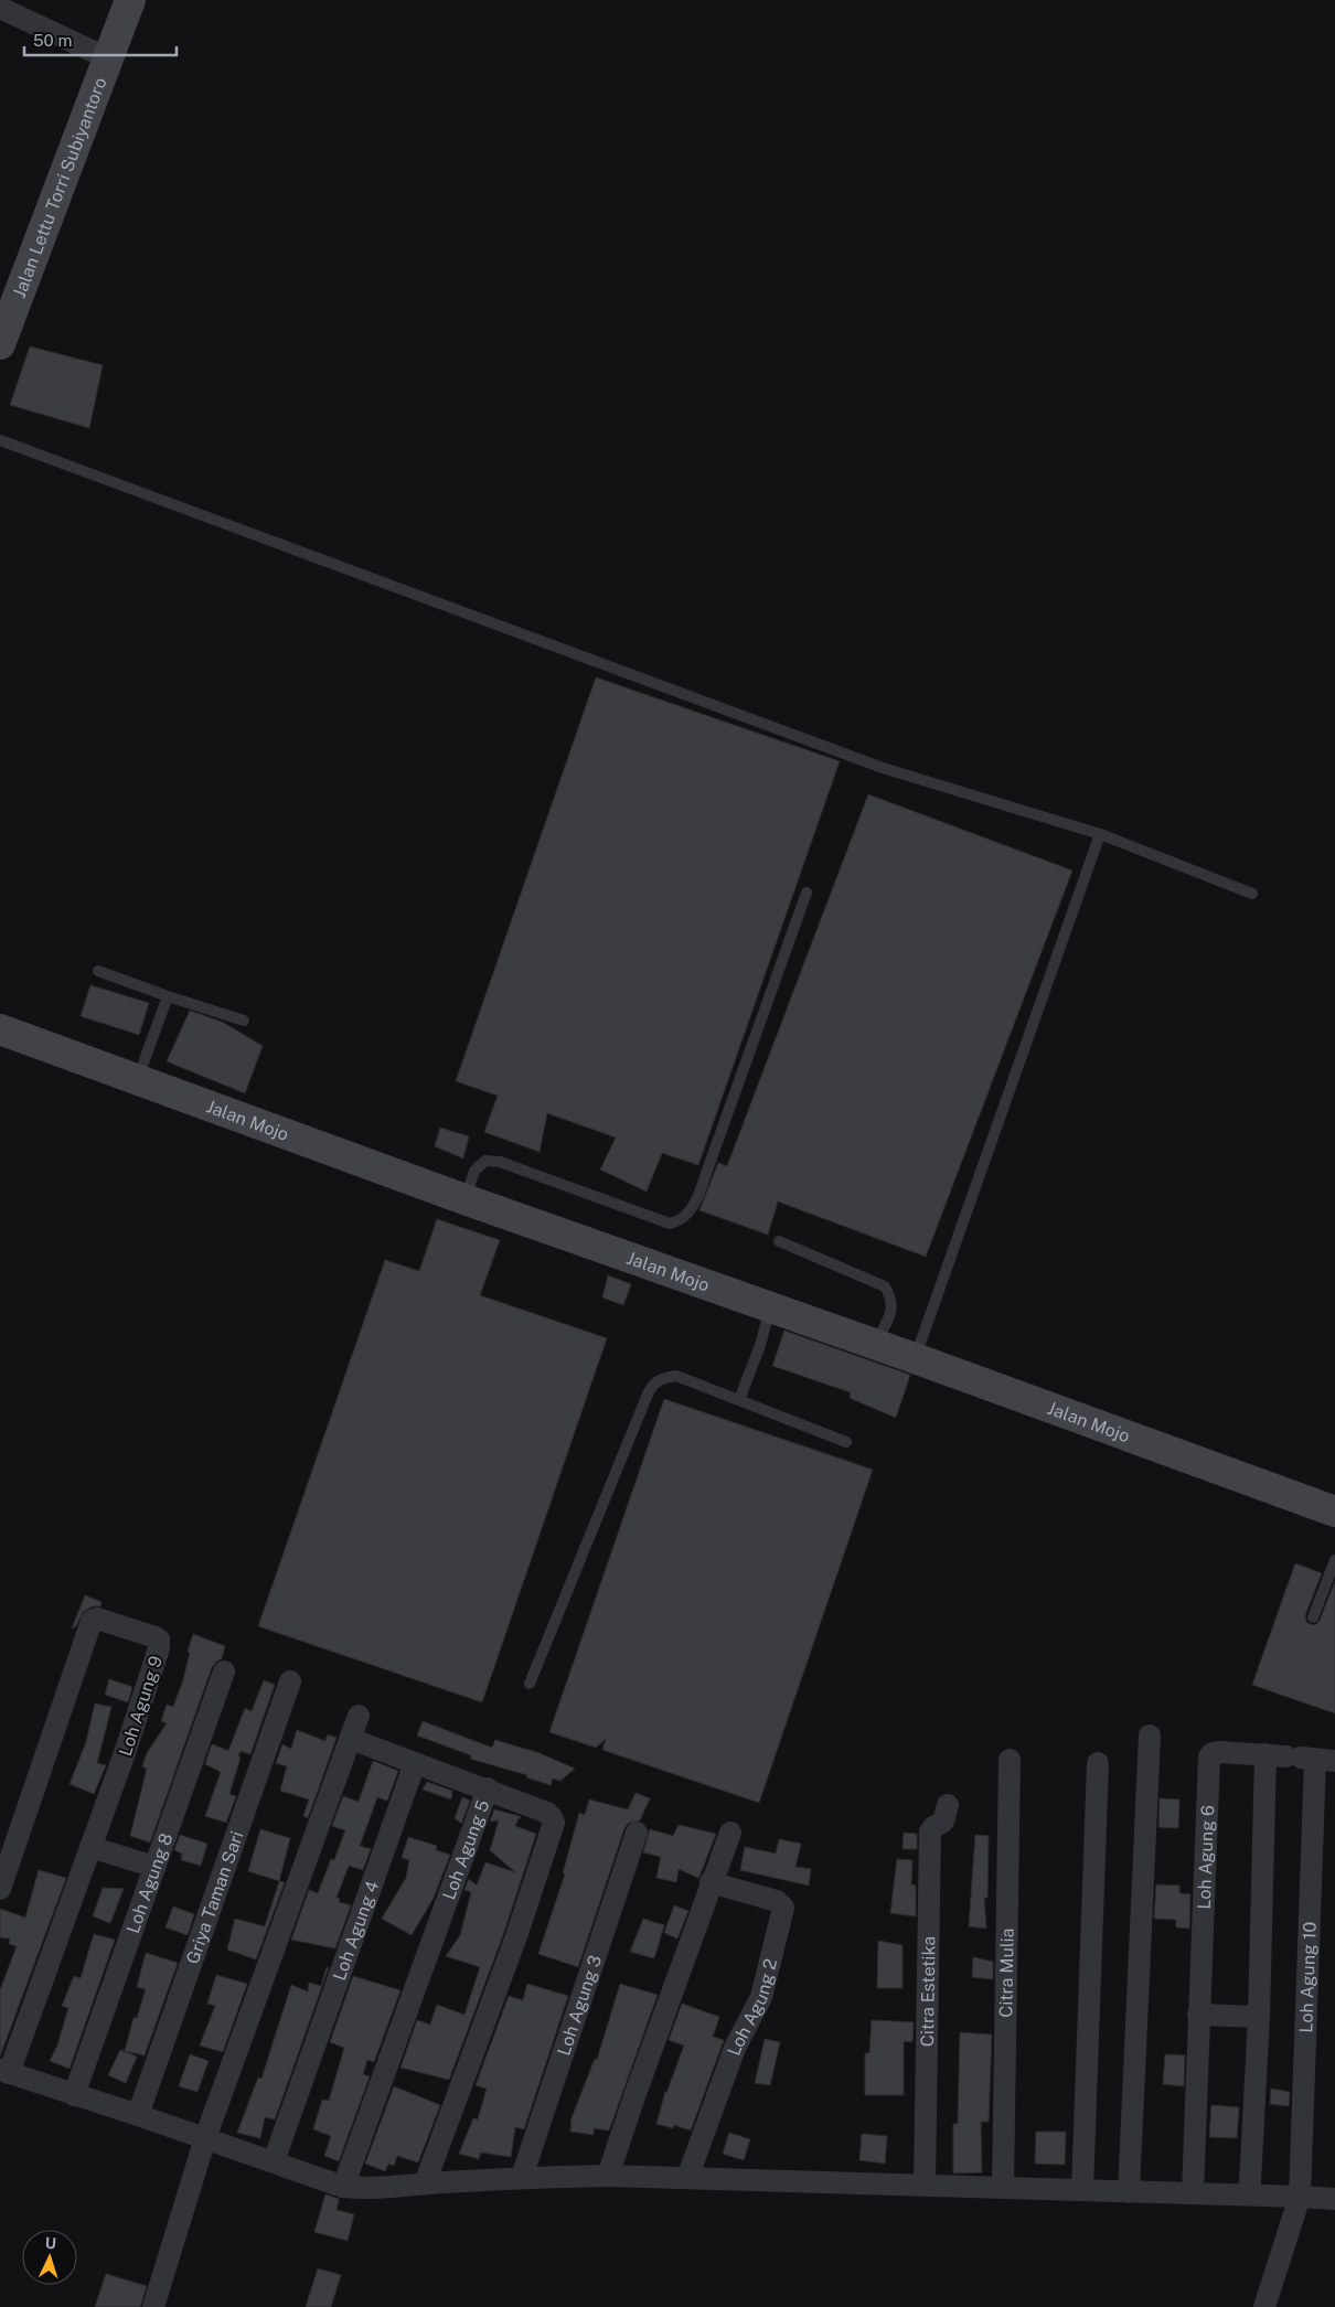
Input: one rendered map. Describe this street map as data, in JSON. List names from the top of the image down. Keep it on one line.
{"streets":{"street":["Jalan Lettu Torri Subiyantoro","Jalan Mojo","Loh Agung 9","Loh Agung 5","Loh Agung 6","Loh Agung 8","Griya Taman Sari","Loh Agung 4","Citra Mulia","Loh Agung 10","Citra Estetika","Loh Agung 3","Loh Agung 2"]},"crossings":[["Loh Agung 6","Loh Agung 10"]],"scale_bar":"50 m","north":"top"}
